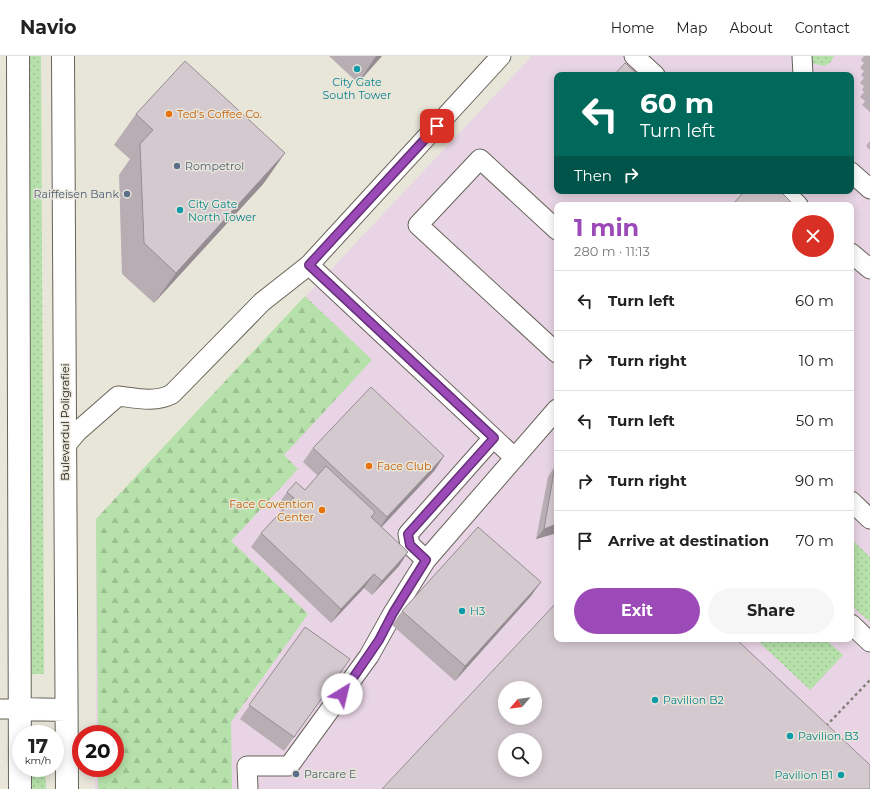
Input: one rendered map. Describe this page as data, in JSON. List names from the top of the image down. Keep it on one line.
{"streets":{"main road":["Bulevardul Poligrafiei"]},"places":["City Gate South Tower","Ted's Coffee Co.","Rompetrol","Raiffeisen Bank","City Gate North Tower","Face Club","Face Covention Center","H3","Pavilion B2","Pavilion B3","Parcare E","Pavilion B1"],"north":"bottom left","page":{"header":"Navio","nav":["Home","Map","About","Contact"],"turn":["60 m","Turn left"],"then":"Then","heading":["1 min","280 m · 11:13"],"list":[{"name":"Turn left","value":"60 m"},{"name":"Turn right","value":"10 m"},{"name":"Turn left","value":"50 m"},{"name":"Turn right","value":"90 m"},{"name":"Arrive at destination","value":"70 m"}],"buttons":["Exit","Share"],"speed":"17 km/h","limit":"20"}}
